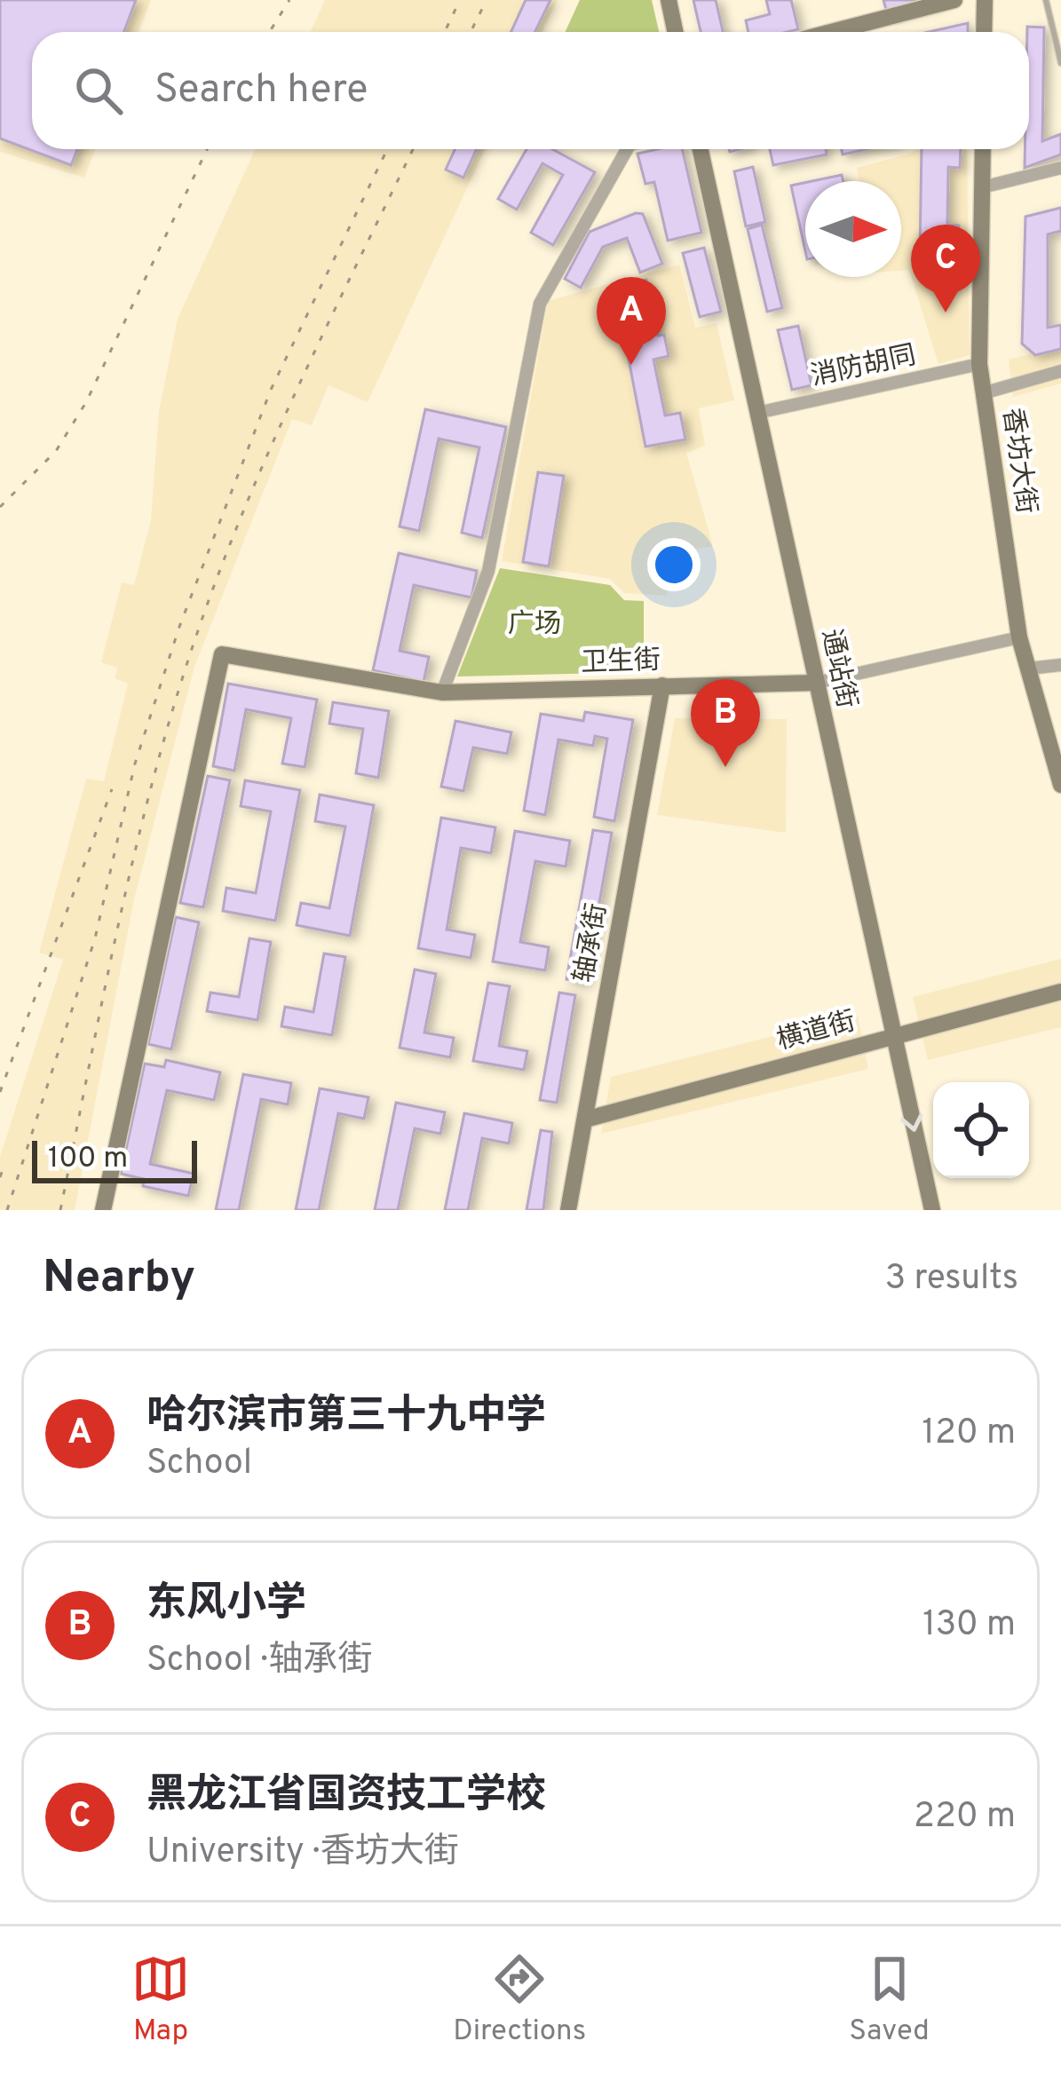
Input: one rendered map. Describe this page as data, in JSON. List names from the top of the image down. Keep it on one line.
{"streets":{"street":["消防胡同","香坊大街","卫生街","通站街","轴承街","横道街"]},"crossings":[["消防胡同","香坊大街"],["消防胡同","通站街"],["香坊大街","卫生街"],["卫生街","通站街"],["卫生街","轴承街"],["通站街","横道街"],["轴承街","横道街"]],"parks":["广场"],"scale_bar":"100 m","north":"right","page":{"search":"Search here","pins":["C","A","B"],"scale":"100 m","heading":["Nearby","3 results"],"list":[{"mark":"A","name":"哈尔滨市第三十九中学","note":"School","value":"120 m"},{"mark":"B","name":"东风小学","note":"School · 轴承街","value":"130 m"},{"mark":"C","name":"黑龙江省国资技工学校","note":"University · 香坊大街","value":"220 m"}],"nav":["Map","Directions","Saved"]}}
